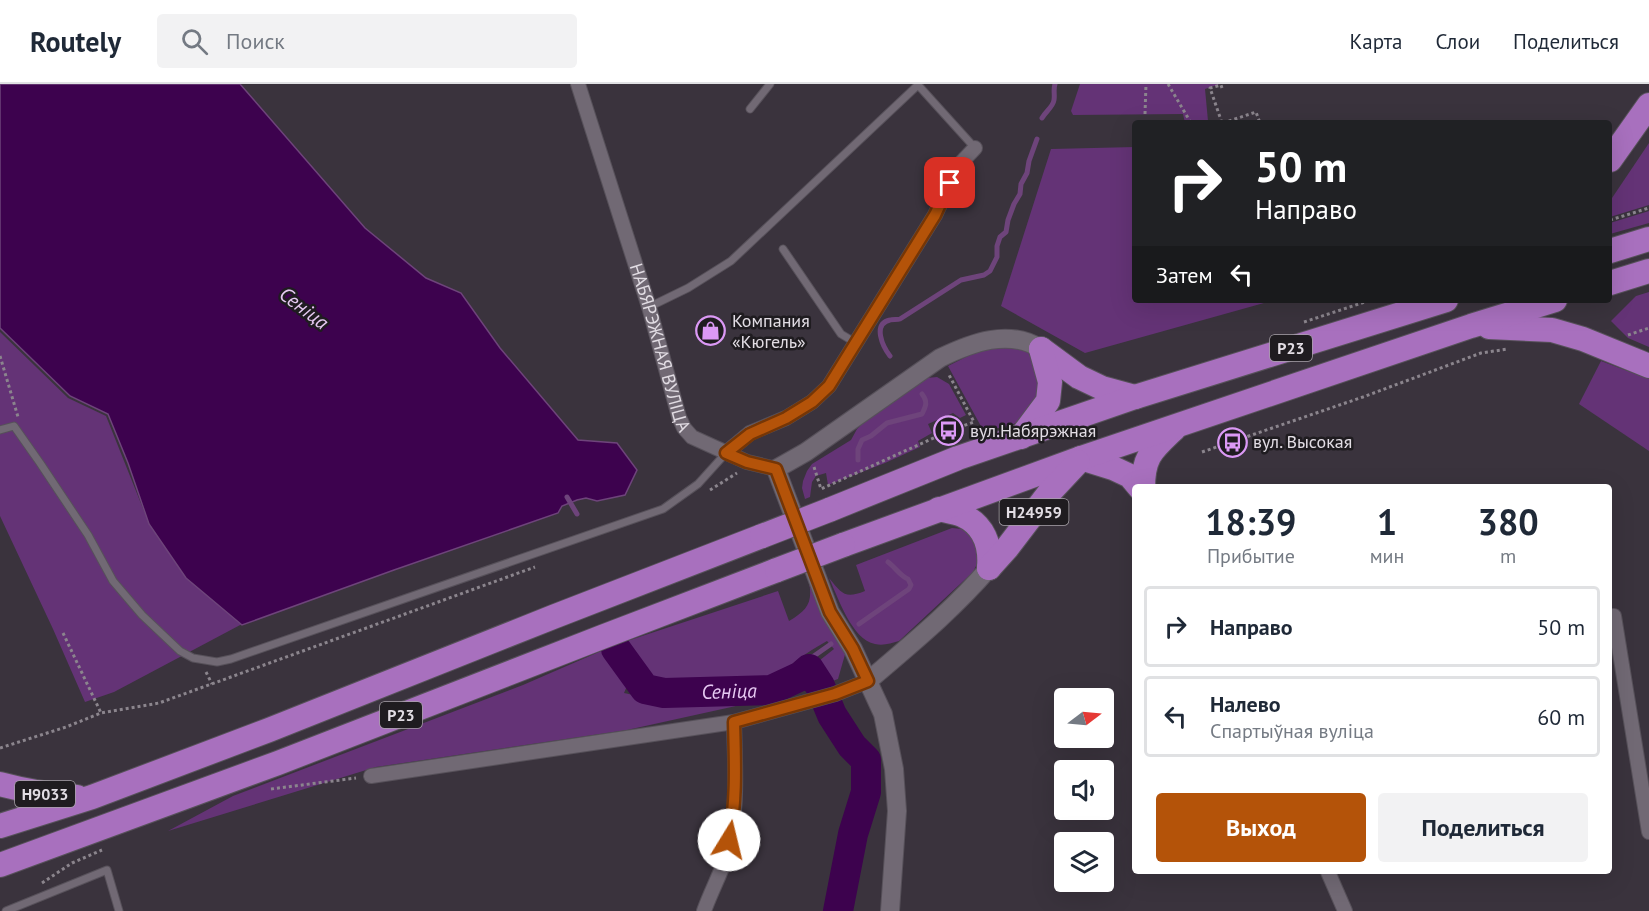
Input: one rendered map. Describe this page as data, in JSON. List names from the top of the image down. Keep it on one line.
{"streets":{"highway":["Р23","Н24959","Н9033"],"street":["НАБЯРЭЖНАЯ ВУЛІЦА"]},"crossings":[["Р23","Н24959"],["Р23","Н9033"]],"water":["Сеніца"],"places":{"shop":["Компания «Кюгель»"],"bus stop":["вул.Набярэжная","вул. Высокая"]},"north":"right","page":{"header":"Routely","search":"Поиск","nav":["Карта","Слои","Поделиться"],"turn":["50 m","Направо"],"then":"Затем","eta":["18:39","Прибытие","1","мин","380","m"],"list":[{"name":"Направо","value":"50 m"},{"name":"Налево","note":"Спартыўная вуліца","value":"60 m"}],"buttons":["Выход","Поделиться"]}}
